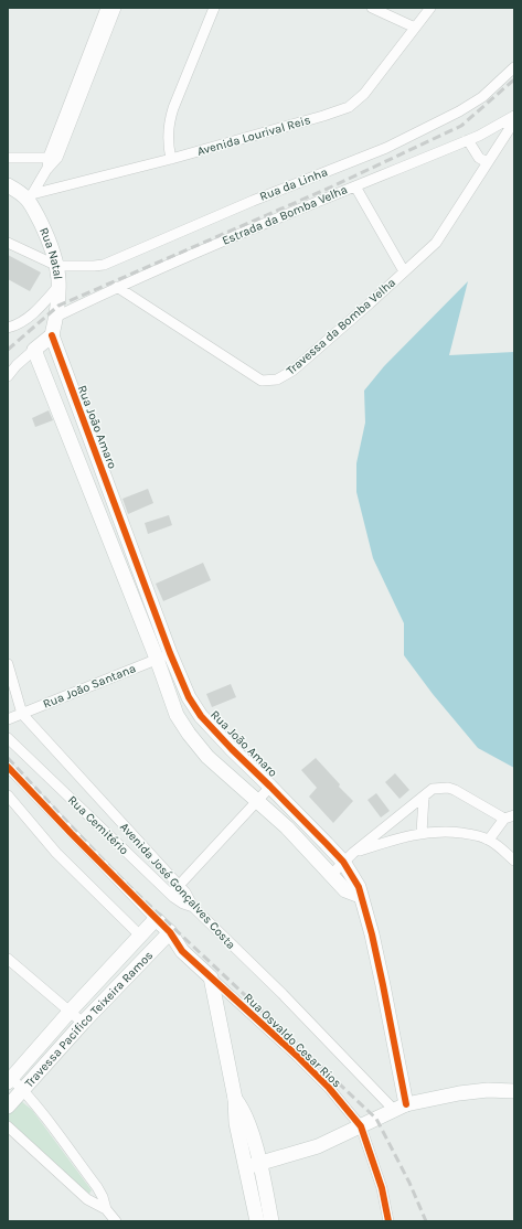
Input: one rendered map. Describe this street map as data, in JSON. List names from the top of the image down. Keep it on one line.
{"streets":{"street":["Avenida Lourival Reis","Rua da Linha","Estrada da Bomba Velha","Rua Natal","Travessa da Bomba Velha","Rua João Amaro","Rua João Santana","Rua Cemitério","Avenida José Gonçalves Costa","Travessa Pacifico Teixeira Ramos","Rua Osvaldo Cesar Rios"]},"crossings":[["Avenida Lourival Reis","Rua Natal"],["Rua da Linha","Rua Natal"],["Estrada da Bomba Velha","Rua Natal"],["Estrada da Bomba Velha","Travessa da Bomba Velha"],["Rua Natal","Rua João Amaro"],["Rua João Amaro","Rua João Santana"],["Rua João Amaro","Avenida José Gonçalves Costa"],["Rua João Santana","Avenida José Gonçalves Costa"],["Rua Cemitério","Avenida José Gonçalves Costa"]]}
